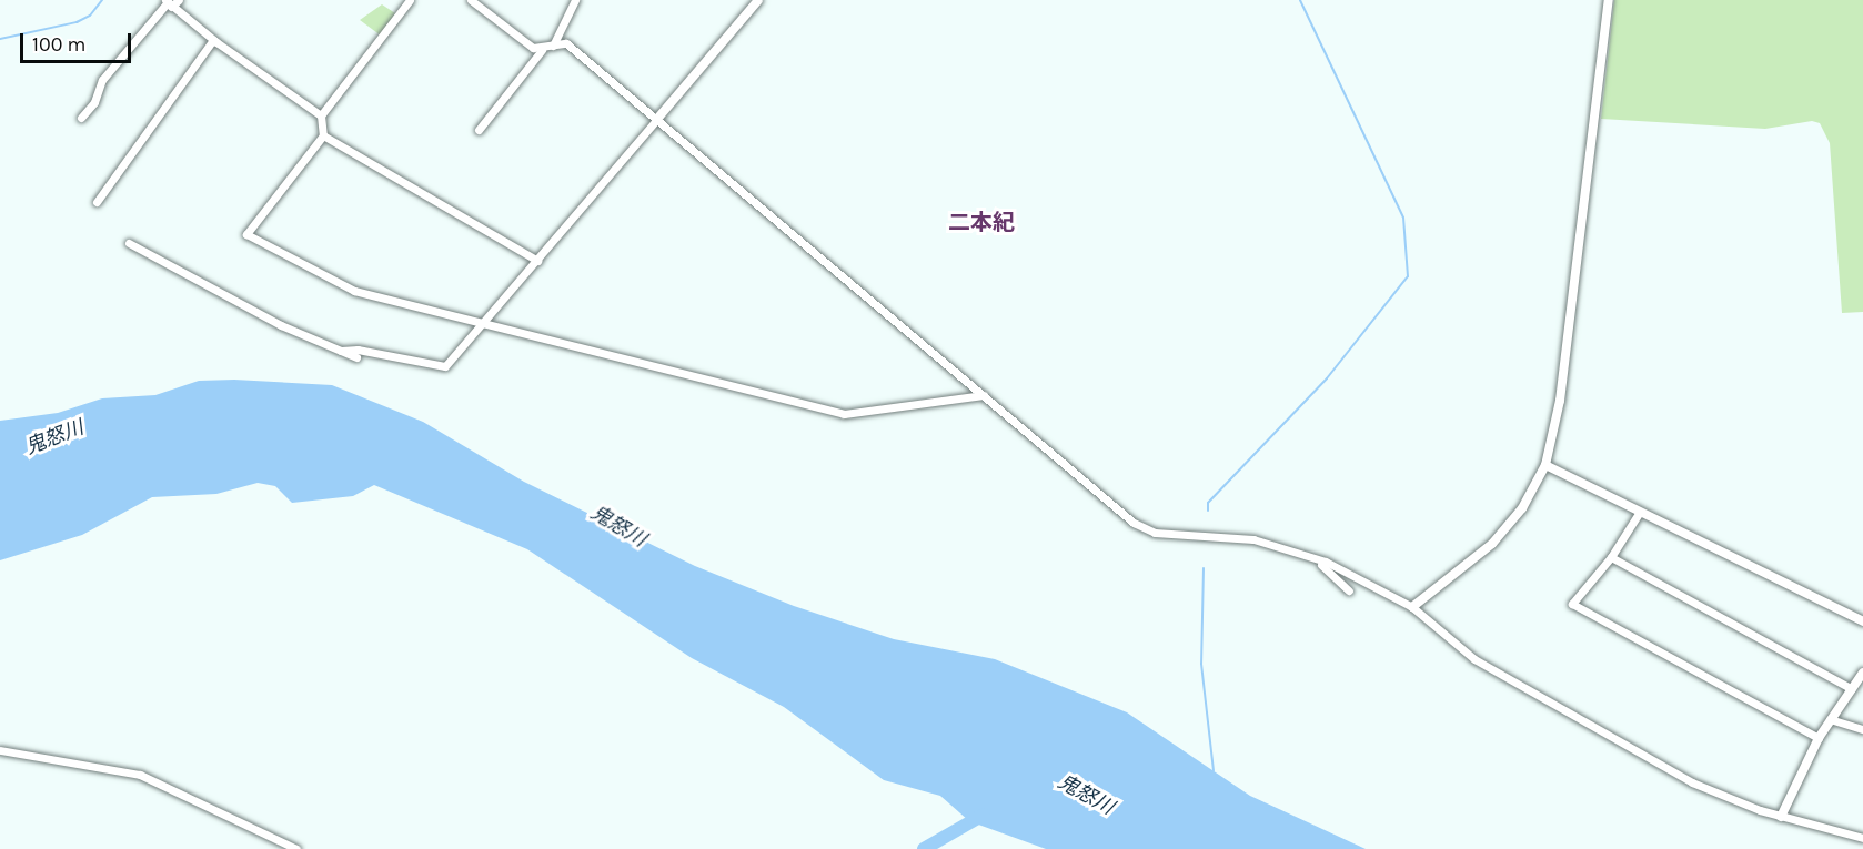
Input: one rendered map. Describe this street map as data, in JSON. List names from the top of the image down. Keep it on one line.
{"districts":["二本紀"],"water":["鬼怒川"],"scale_bar":"100 m"}
